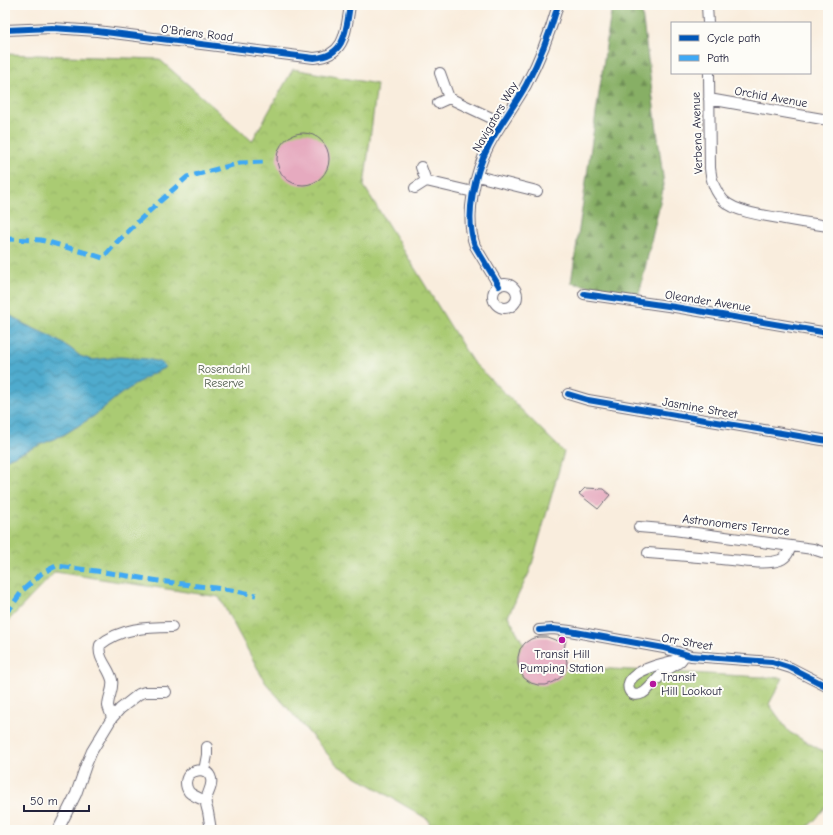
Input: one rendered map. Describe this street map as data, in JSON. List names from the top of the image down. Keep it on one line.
{"streets":{"street":["O'Briens Road","Orchid Avenue","Navigators Way","Verbena Avenue","Oleander Avenue","Jasmine Street","Astronomers Terrace","Orr Street"]},"crossings":[["Orchid Avenue","Verbena Avenue"]],"parks":["Rosendahl Reserve"],"places":["Transit Hill Pumping Station","Transit Hill Lookout"],"legend":["Cycle path","Path"],"scale_bar":"50 m"}
